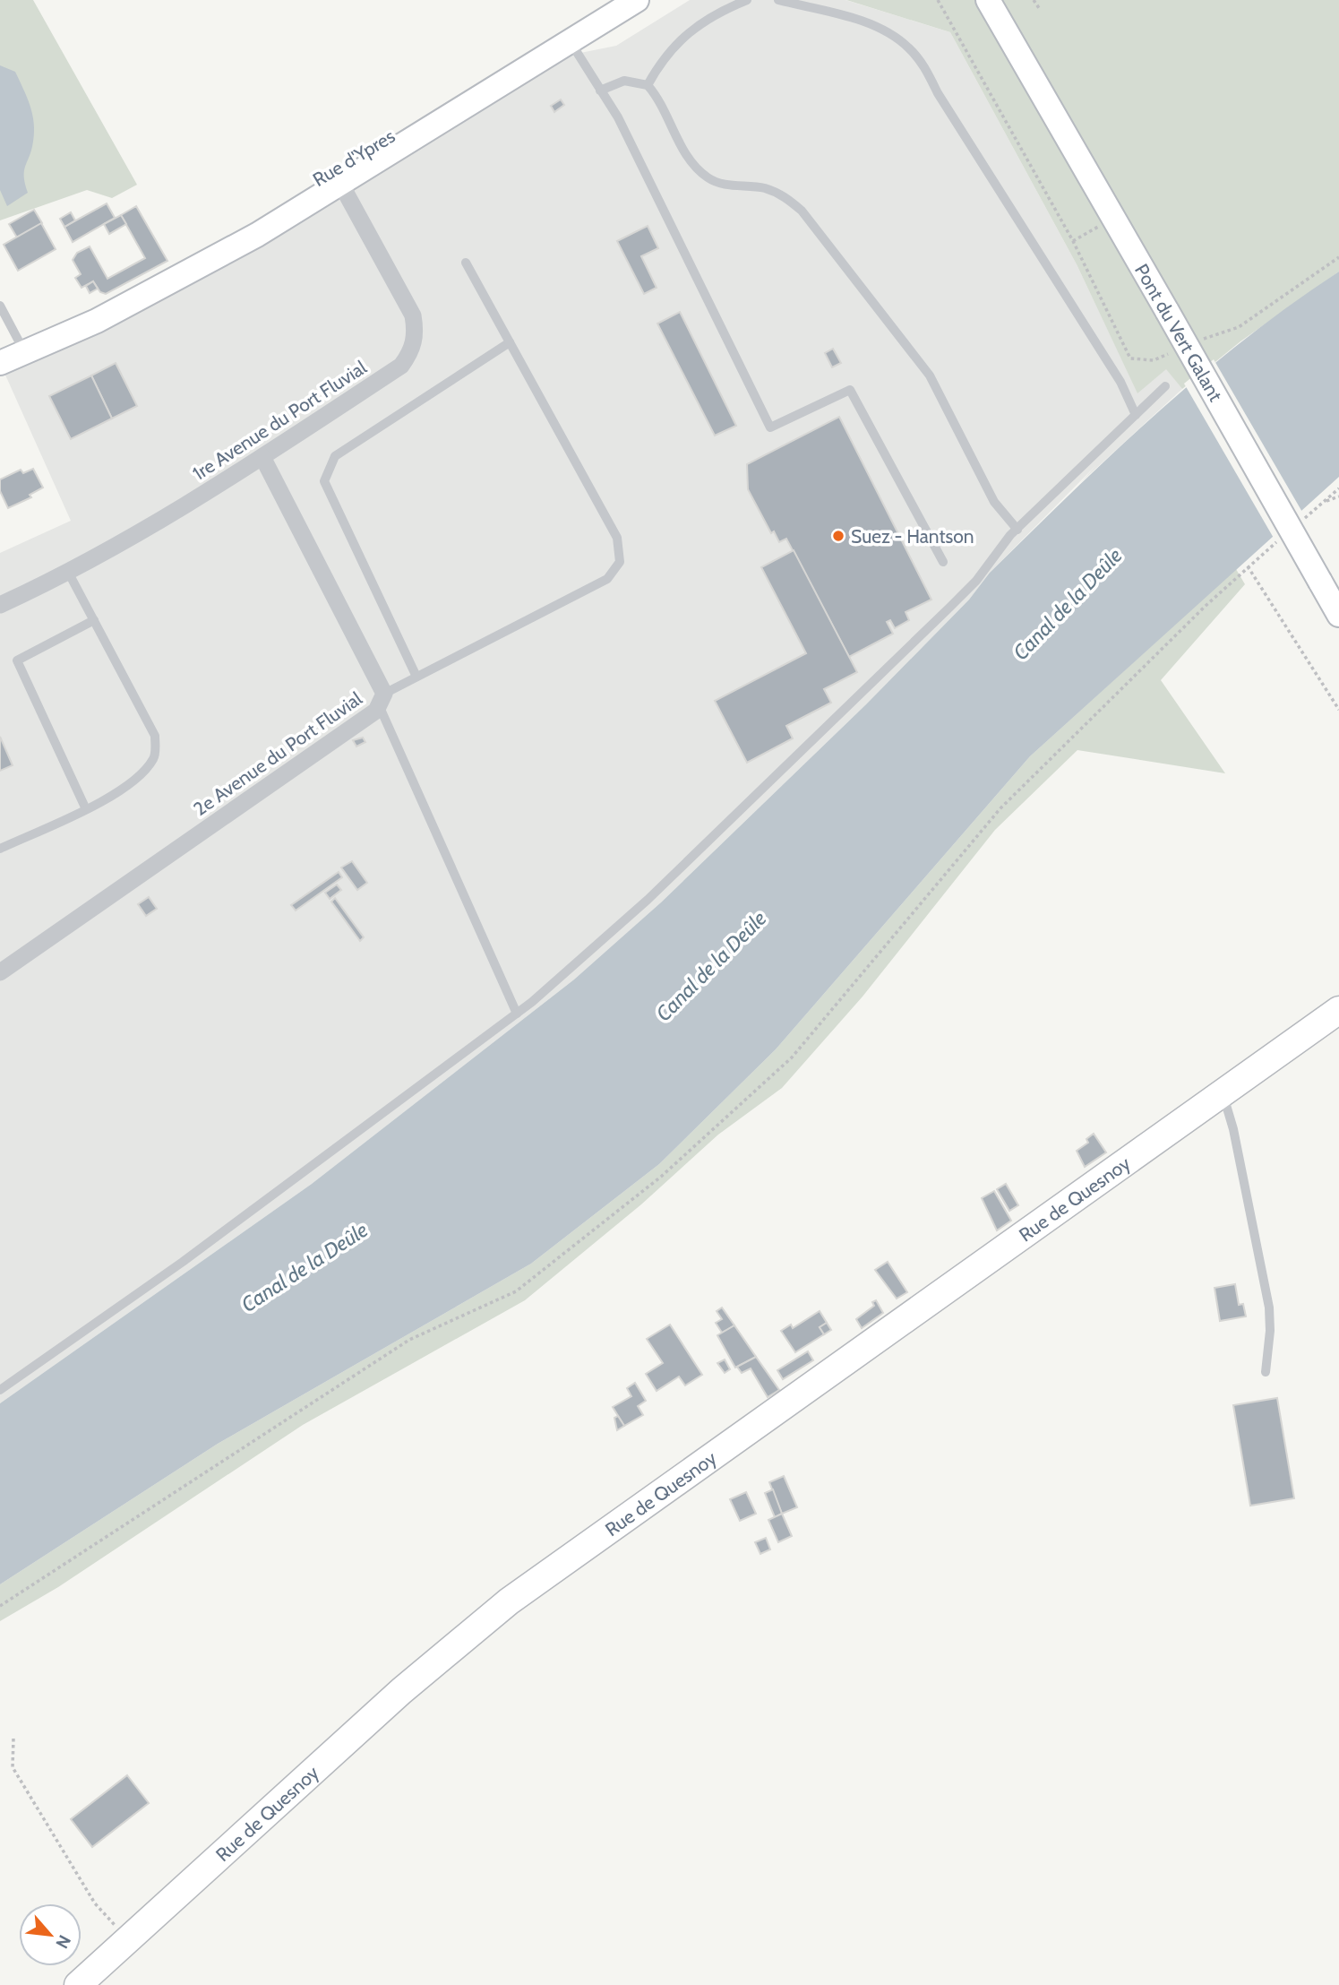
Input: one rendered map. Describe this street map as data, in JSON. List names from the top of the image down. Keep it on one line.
{"streets":{"main road":["Rue d'Ypres","Pont du Vert Galant","Rue de Quesnoy"],"street":["1re Avenue du Port Fluvial","2e Avenue du Port Fluvial"]},"crossings":[["Rue d'Ypres","1re Avenue du Port Fluvial"],["1re Avenue du Port Fluvial","2e Avenue du Port Fluvial"]],"water":["Canal de la Deûle"],"places":["Suez - Hantson"],"north":"bottom right"}
